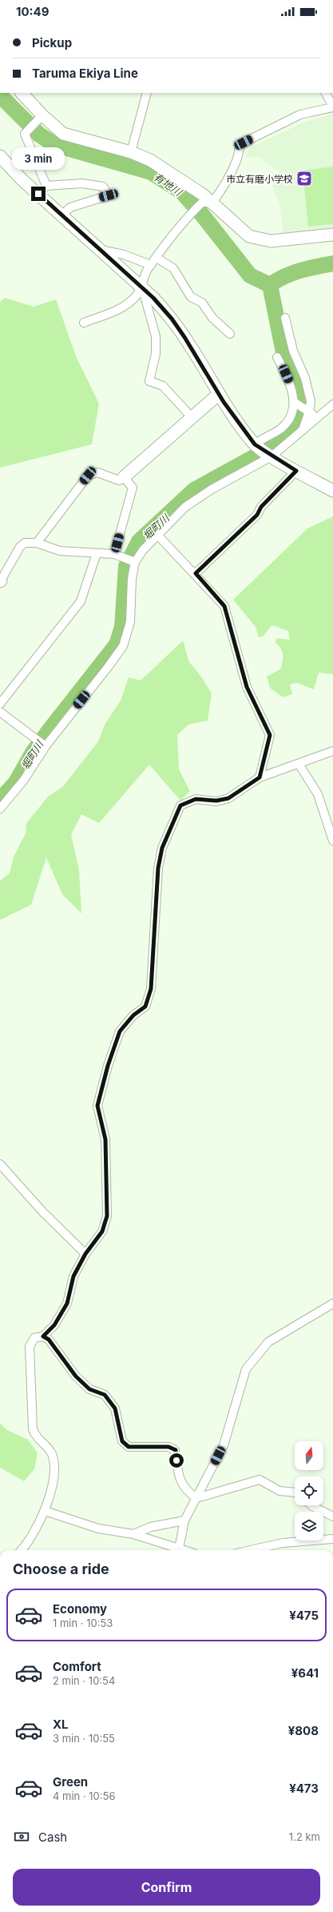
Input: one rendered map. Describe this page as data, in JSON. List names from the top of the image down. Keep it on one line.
{"water":["有地川","堀町川"],"places":{"school or university":["市立有磨小学校"]},"north":"top","page":{"status":"10:49","banner":["Pickup","Taruma Ekiya Line"],"bubble":"3 min","heading":"Choose a ride","list":[{"name":"Economy","note":"1 min · 10:53","value":"¥475"},{"name":"Comfort","note":"2 min · 10:54","value":"¥641"},{"name":"XL","note":"3 min · 10:55","value":"¥808"},{"name":"Green","note":"4 min · 10:56","value":"¥473"}],"pay":["Cash","1.2 km"],"buttons":"Confirm"}}
